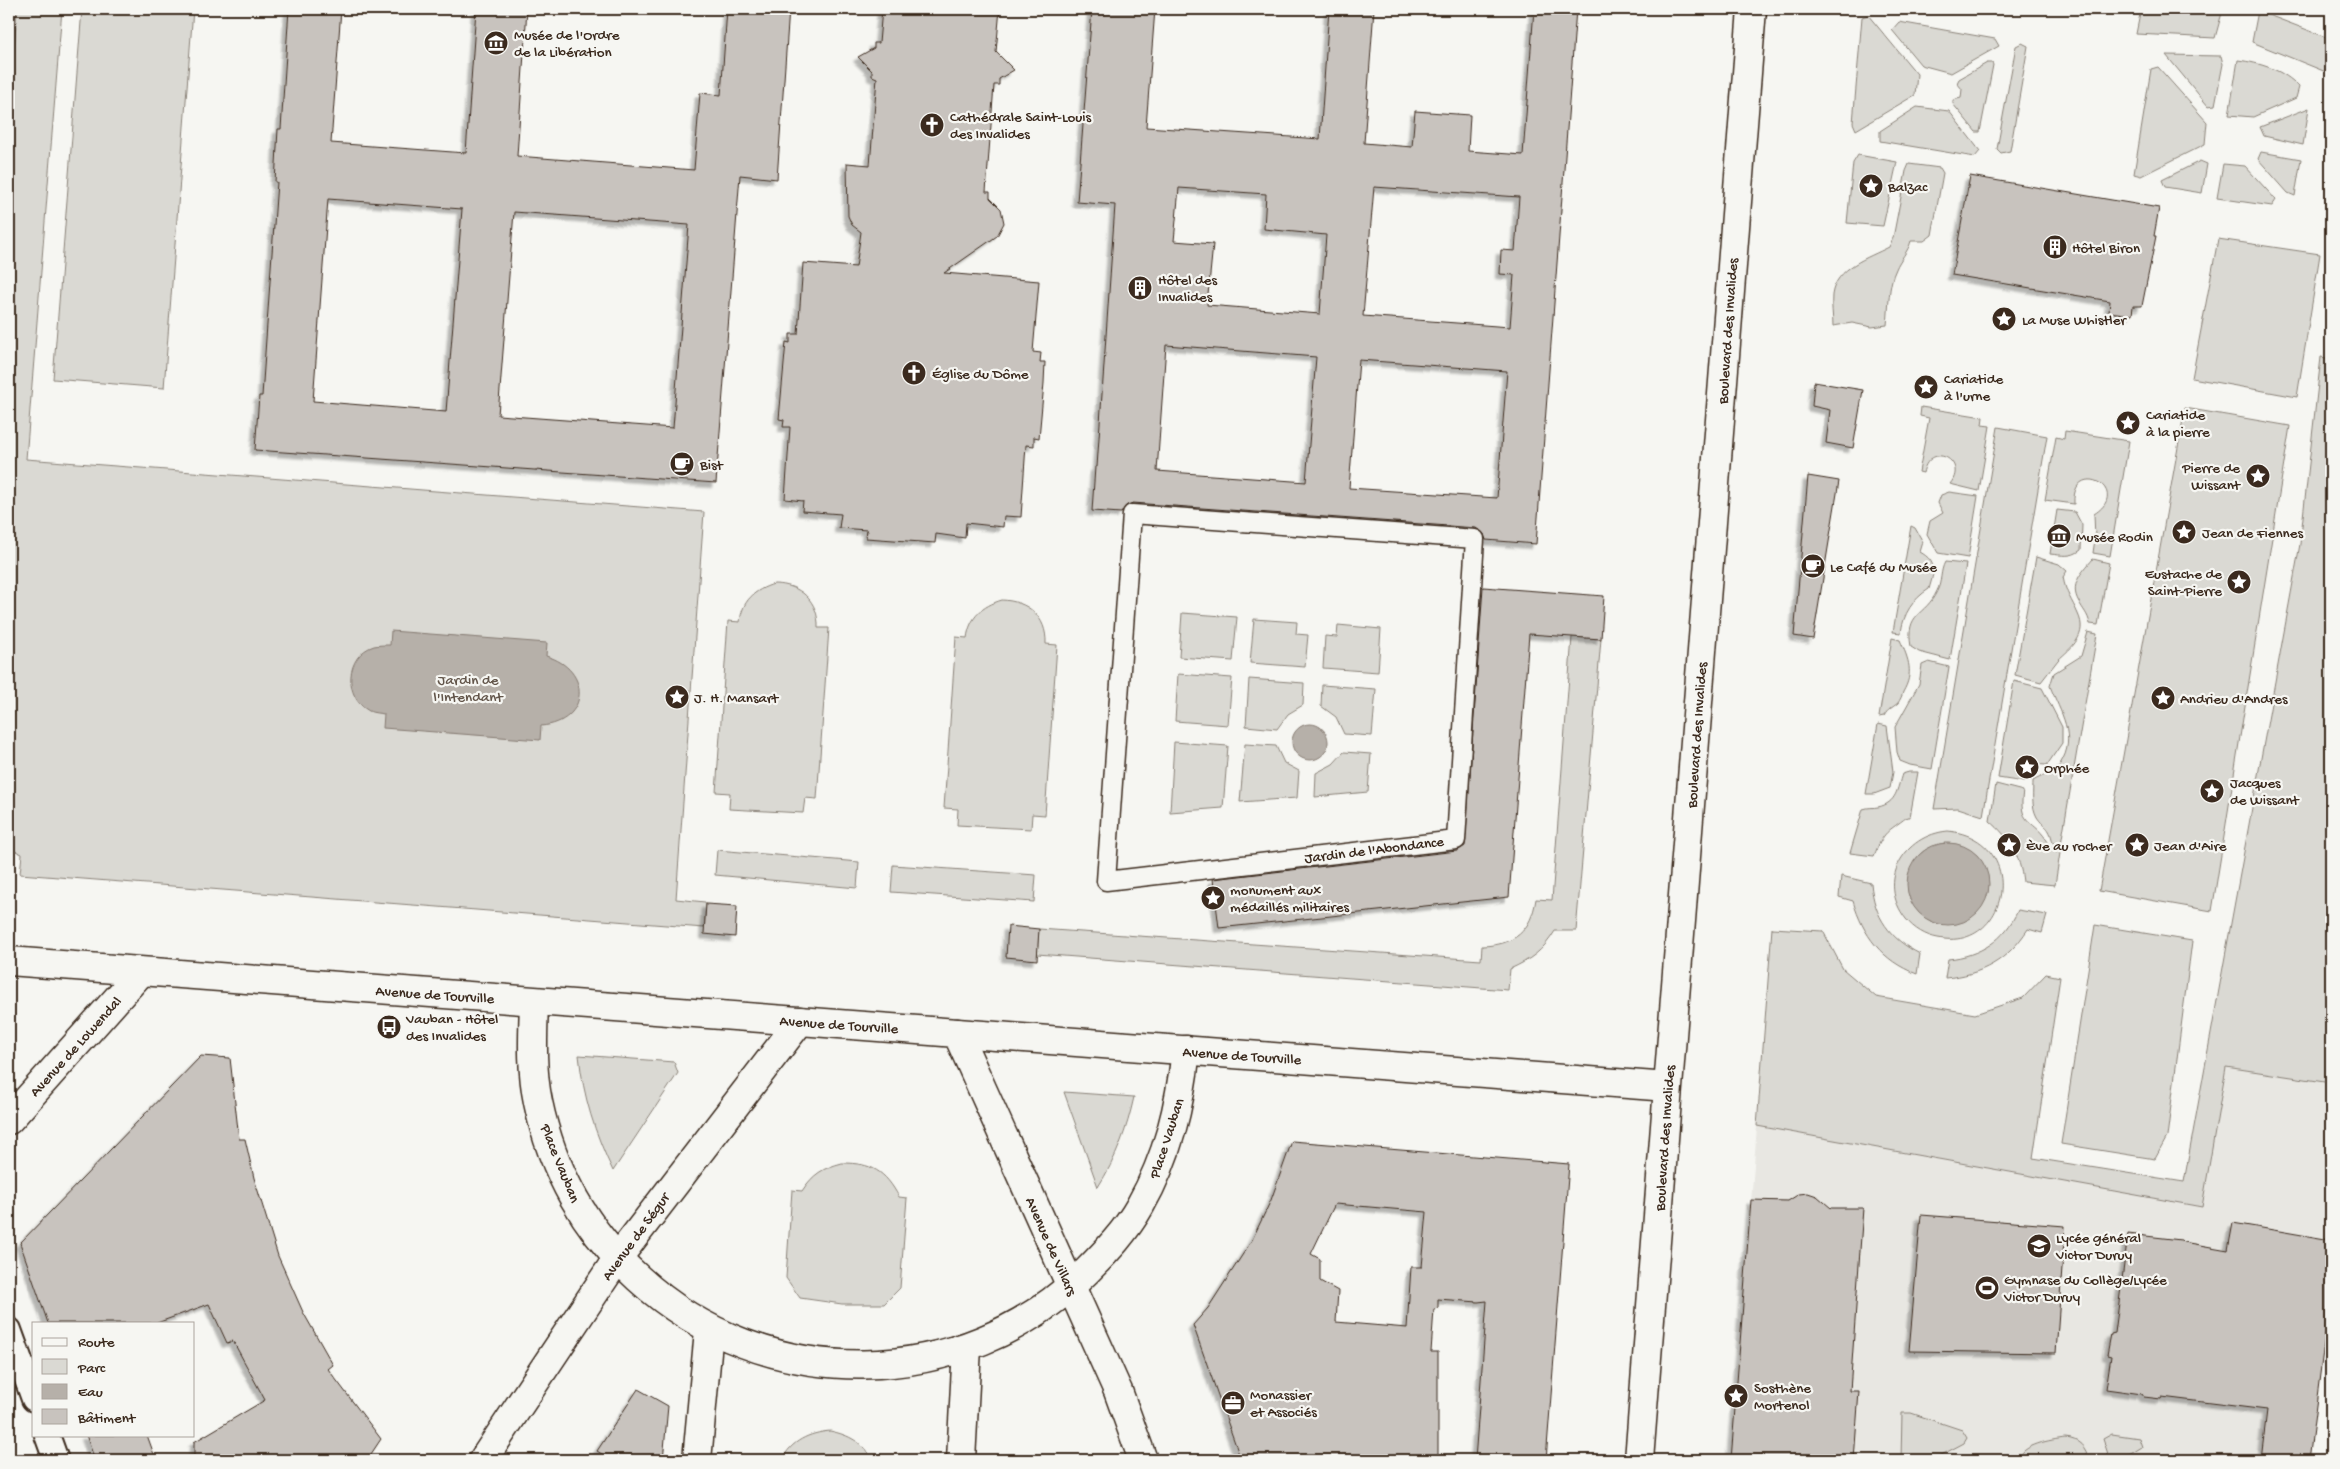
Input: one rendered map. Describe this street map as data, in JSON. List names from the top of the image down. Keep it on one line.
{"streets":{"main road":["Boulevard des Invalides","Avenue de Tourville","Avenue de Lowendal","Place Vauban","Avenue de Ségur","Avenue de Villars"],"street":["Jardin de l'Abondance"]},"crossings":[["Boulevard des Invalides","Avenue de Tourville"],["Avenue de Tourville","Avenue de Lowendal"],["Avenue de Tourville","Place Vauban"],["Avenue de Tourville","Avenue de Ségur"],["Avenue de Tourville","Avenue de Villars"],["Place Vauban","Avenue de Ségur"],["Place Vauban","Avenue de Villars"]],"parks":["Jardin de l'Intendant"],"places":{"museum":["Musée de l'Ordre de la Libération","Musée Rodin"],"church":["Cathédrale Saint-Louis des Invalides","Église du Dôme"],"place":["Balzac","La Muse Whistler","Cariatide à l'urne","Cariatide à la pierre","Pierre de Wissant","Jean de Fiennes","Eustache de Saint-Pierre","J. H. Mansart","Andrieu d'Andres","Orphée","Jacques de Wissant","Ève au rocher","Jean d'Aire","monument aux médaillés militaires","Sosthène Mortenol"],"building":["Hôtel Biron","Hôtel des Invalides"],"cafe":["Bist","Le Café du Musée"],"bus stop":["Vauban - Hôtel des Invalides"],"school or university":["Lycée général Victor Duruy"],"sports":["Gymnase du Collège/Lycée Victor Duruy"],"office":["Monassier et Associés"]},"legend":["Route","Parc","Eau","Bâtiment"]}
